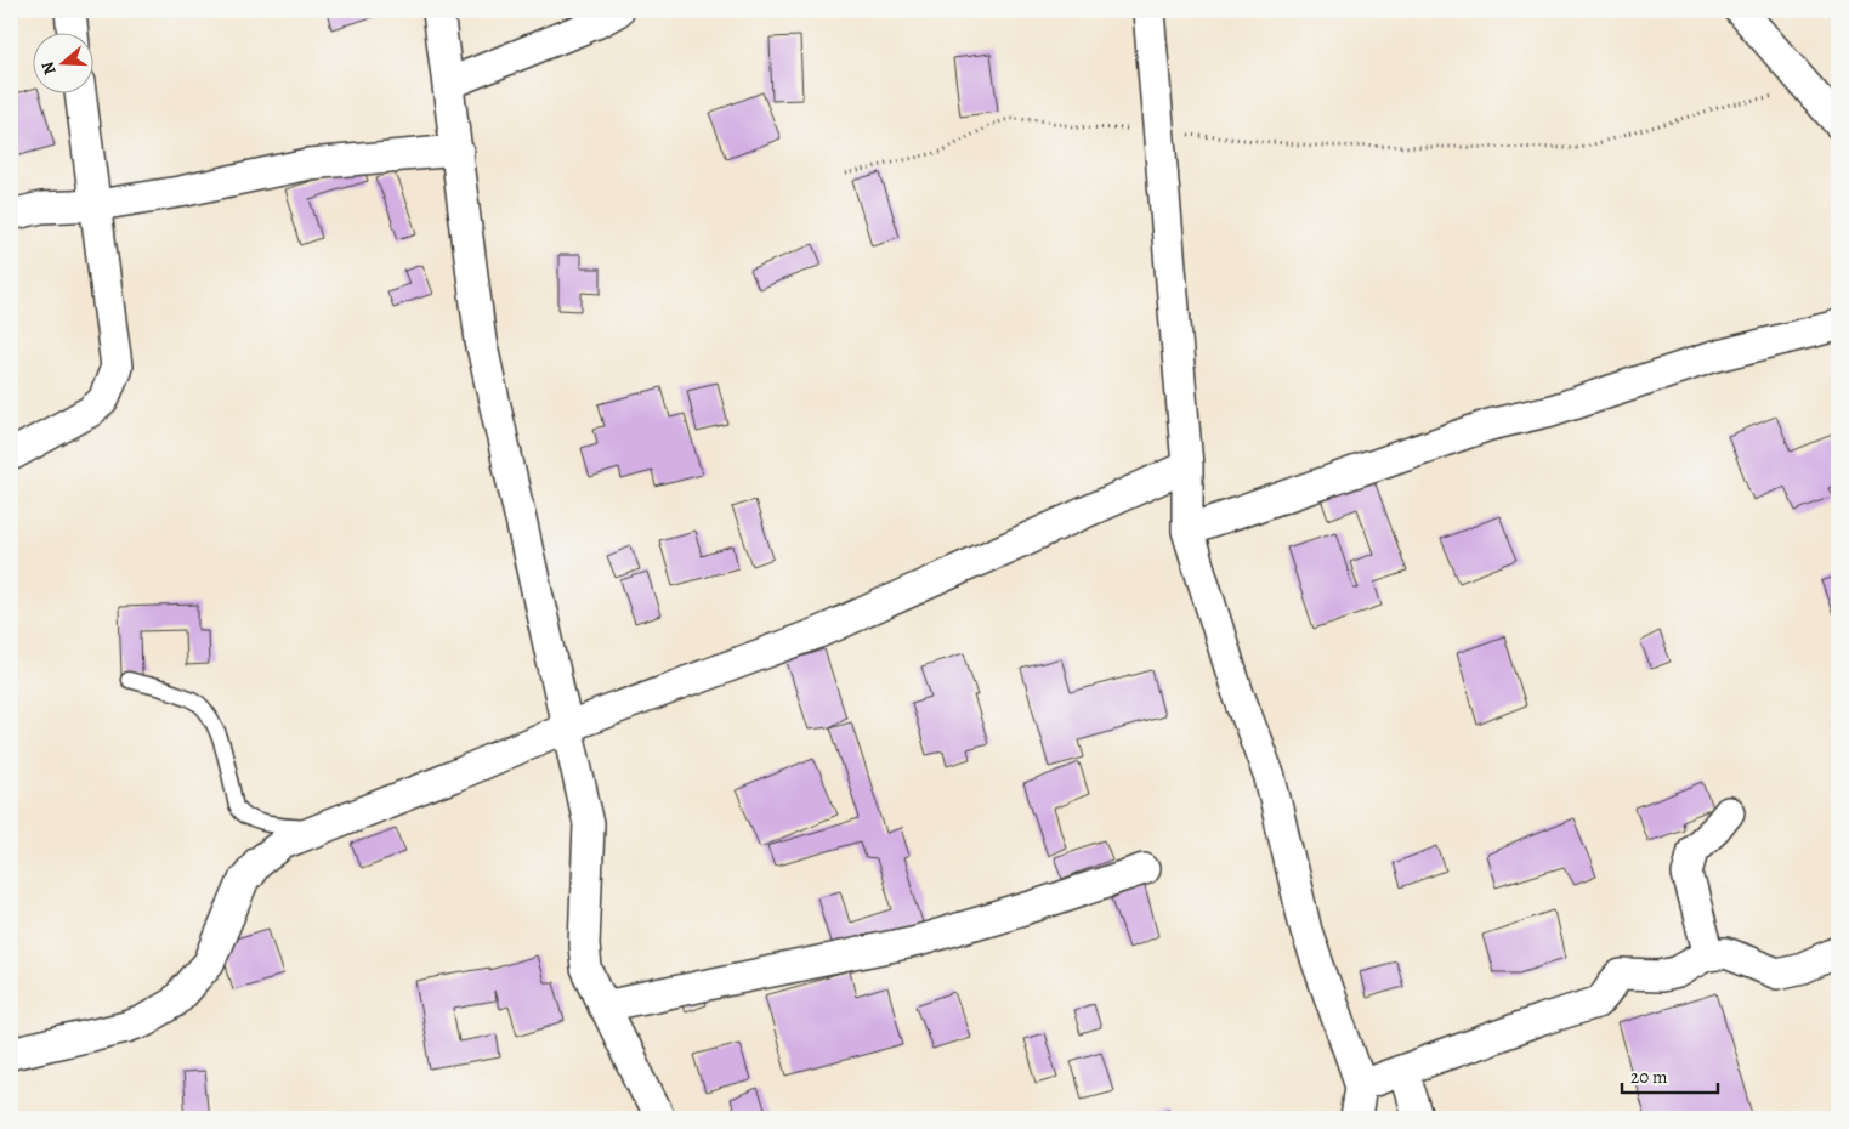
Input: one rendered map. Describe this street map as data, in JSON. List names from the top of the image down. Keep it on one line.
{"scale_bar":"20 m","north":"left"}
